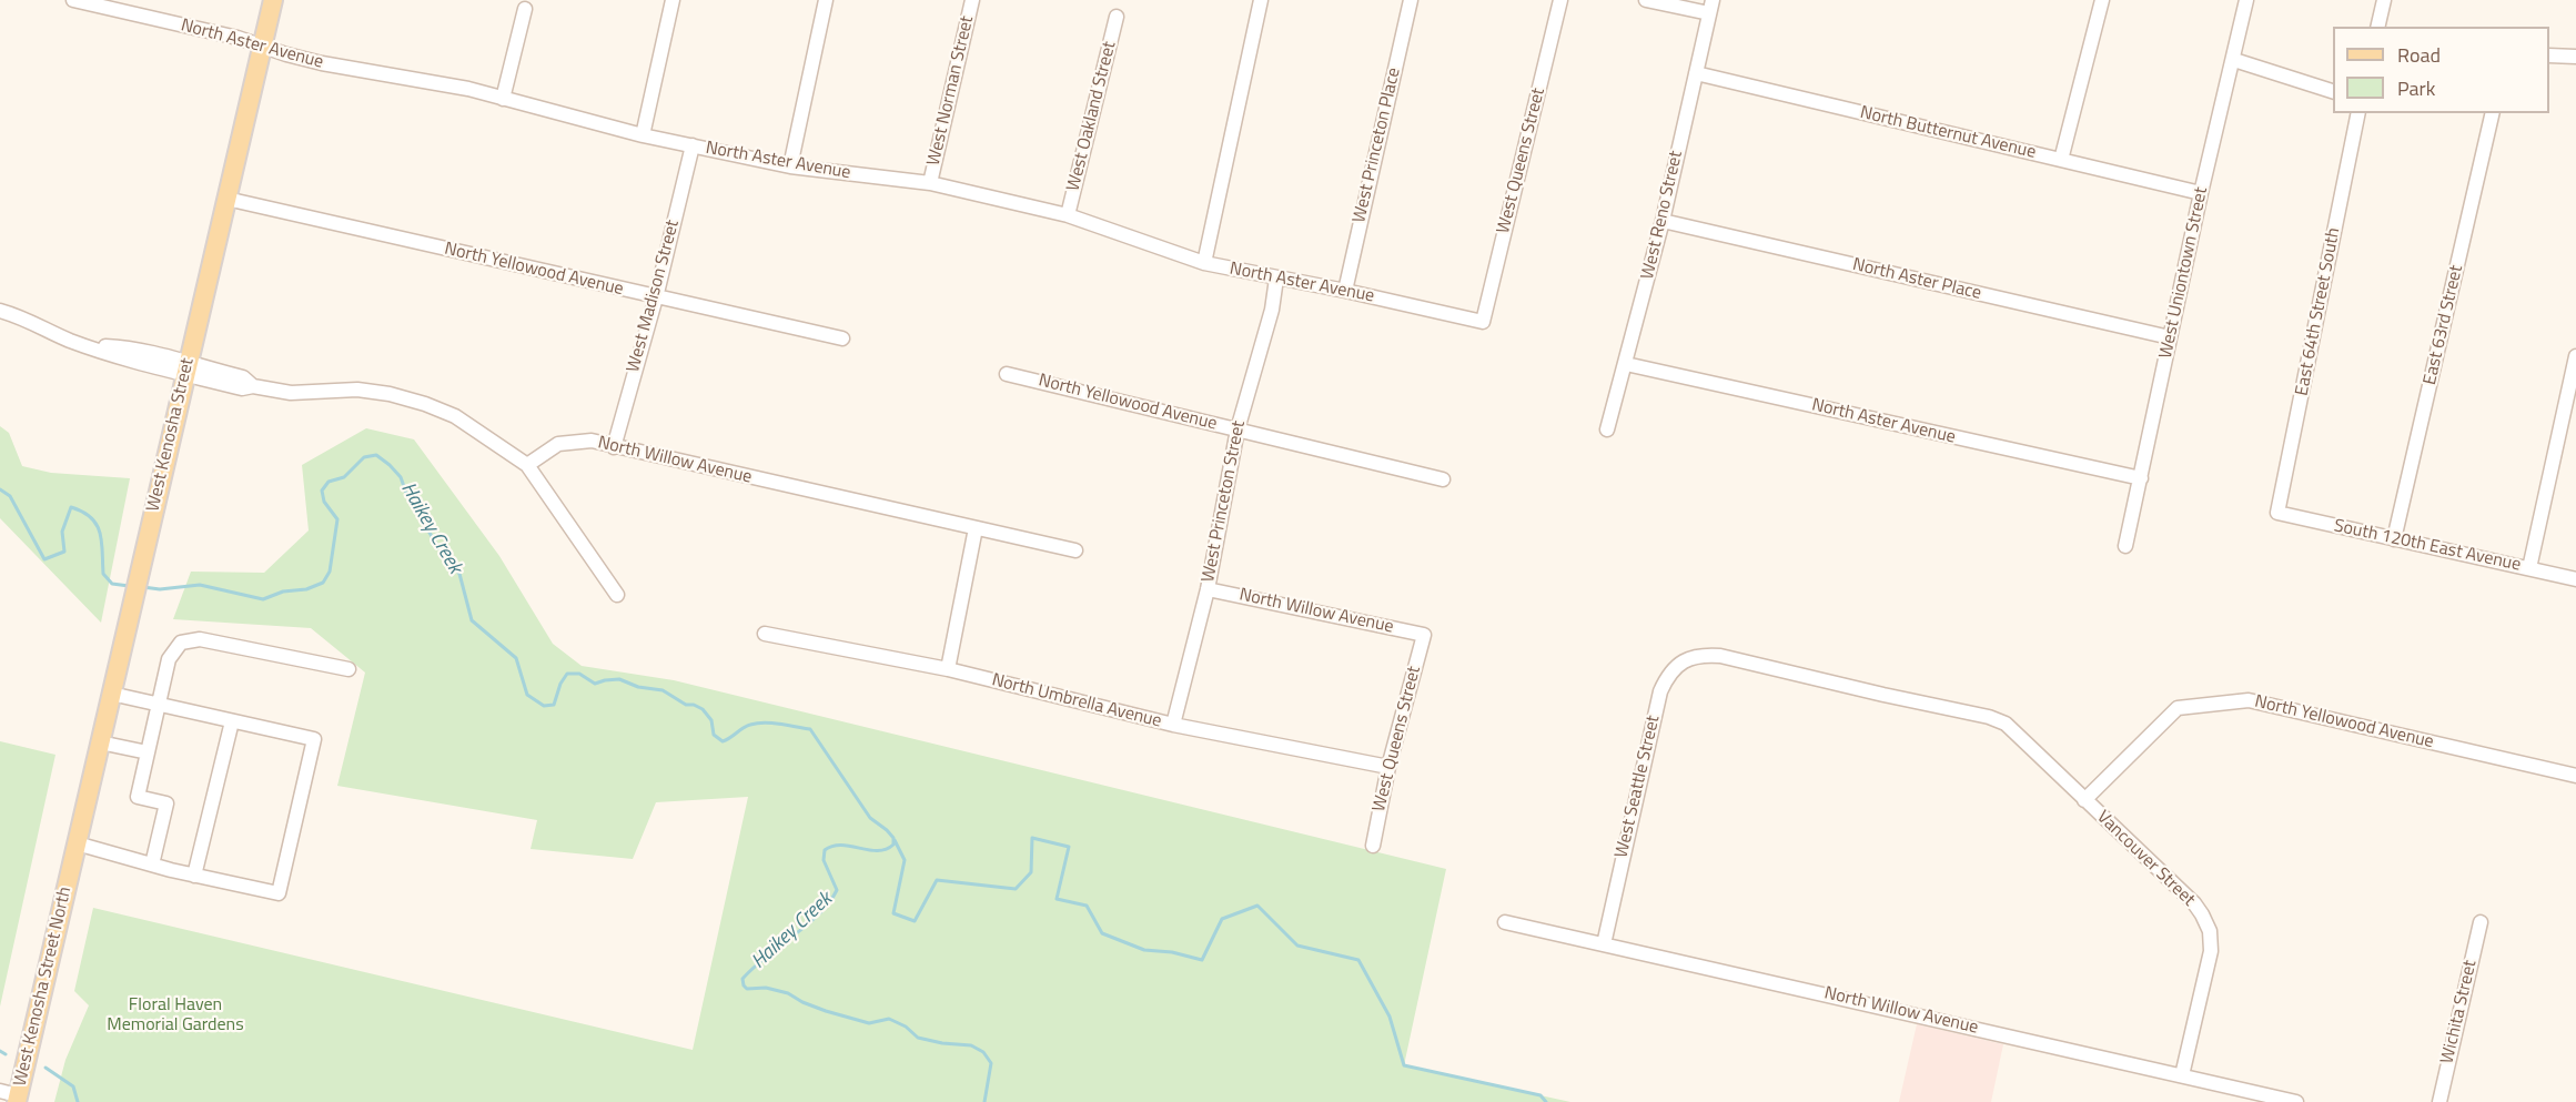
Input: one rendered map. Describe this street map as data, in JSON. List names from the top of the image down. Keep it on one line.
{"streets":{"main road":["West Kenosha Street","West Kenosha Street North"],"street":["North Aster Avenue","West Norman Street","West Oakland Street","North Butternut Avenue","West Princeton Place","West Queens Street","West Reno Street","North Yellowood Avenue","West Uniontown Street","North Aster Place","West Madison Street","East 64th Street South","East 63rd Street","North Willow Avenue","West Princeton Street","South 120th East Avenue","North Umbrella Avenue","West Seattle Street","Vancouver Street","Wichita Street"]},"crossings":[["North Aster Avenue","West Norman Street"],["North Aster Avenue","West Oakland Street"],["North Aster Avenue","West Princeton Place"],["North Aster Avenue","West Queens Street"],["North Aster Avenue","West Reno Street"],["North Aster Avenue","West Uniontown Street"],["North Aster Avenue","West Madison Street"],["North Aster Avenue","West Kenosha Street"],["North Aster Avenue","West Princeton Street"],["North Butternut Avenue","West Reno Street"],["North Butternut Avenue","West Uniontown Street"],["West Queens Street","North Willow Avenue"],["West Queens Street","North Umbrella Avenue"],["West Reno Street","North Aster Place"],["North Yellowood Avenue","West Madison Street"],["North Yellowood Avenue","West Kenosha Street"],["North Yellowood Avenue","West Princeton Street"],["North Yellowood Avenue","West Seattle Street"],["North Yellowood Avenue","Vancouver Street"],["West Uniontown Street","North Aster Place"],["West Madison Street","North Willow Avenue"],["East 64th Street South","South 120th East Avenue"],["East 63rd Street","South 120th East Avenue"],["West Kenosha Street","West Kenosha Street North"],["North Willow Avenue","West Princeton Street"],["North Willow Avenue","West Seattle Street"],["North Willow Avenue","Vancouver Street"],["West Princeton Street","North Umbrella Avenue"],["West Seattle Street","Vancouver Street"]],"water":["Haikey Creek"],"parks":["Floral Haven Memorial Gardens"],"legend":["Road","Park"]}
